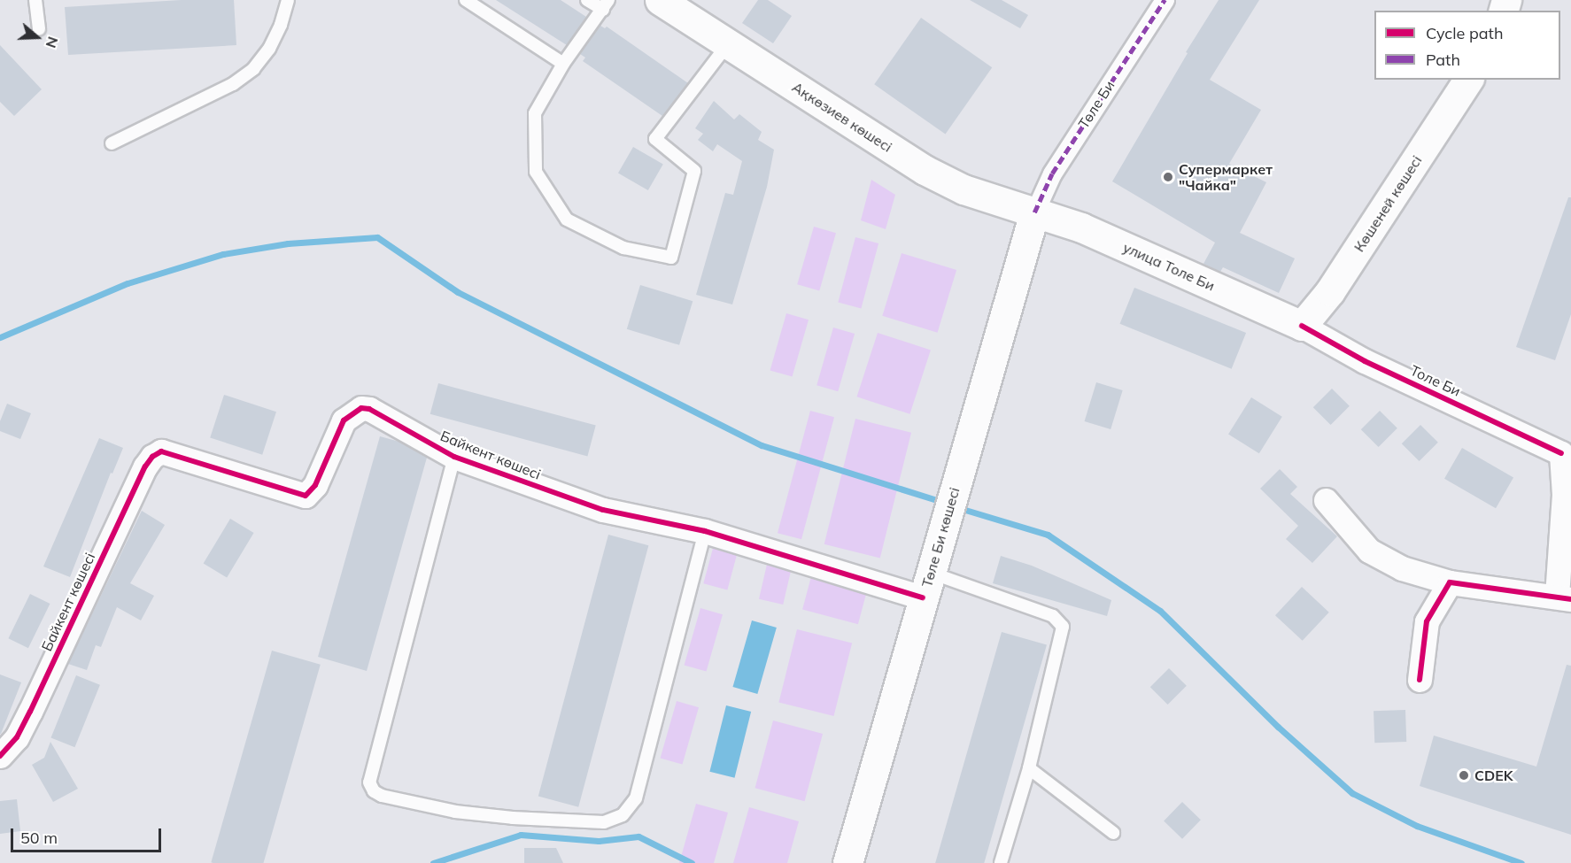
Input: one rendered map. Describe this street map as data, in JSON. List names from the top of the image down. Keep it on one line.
{"streets":{"main road":["Ақкөзиев көшесі","Көшеней көшесі","улица Толе Би","Төле Би көшесі"],"street":["Төле Би","Толе Би","Байкент көшесі"]},"crossings":[["Төле Би","Ақкөзиев көшесі"],["Төле Би","улица Толе Би"],["Төле Би","Төле Би көшесі"],["Ақкөзиев көшесі","улица Толе Би"],["Ақкөзиев көшесі","Төле Би көшесі"],["Көшеней көшесі","улица Толе Би"],["Көшеней көшесі","Толе Би"],["улица Толе Би","Толе Би"],["улица Толе Би","Төле Би көшесі"],["Байкент көшесі","Төле Би көшесі"]],"places":["Супермаркет \"Чайка\"","CDEK"],"legend":["Cycle path","Path"],"scale_bar":"50 m","north":"right"}
